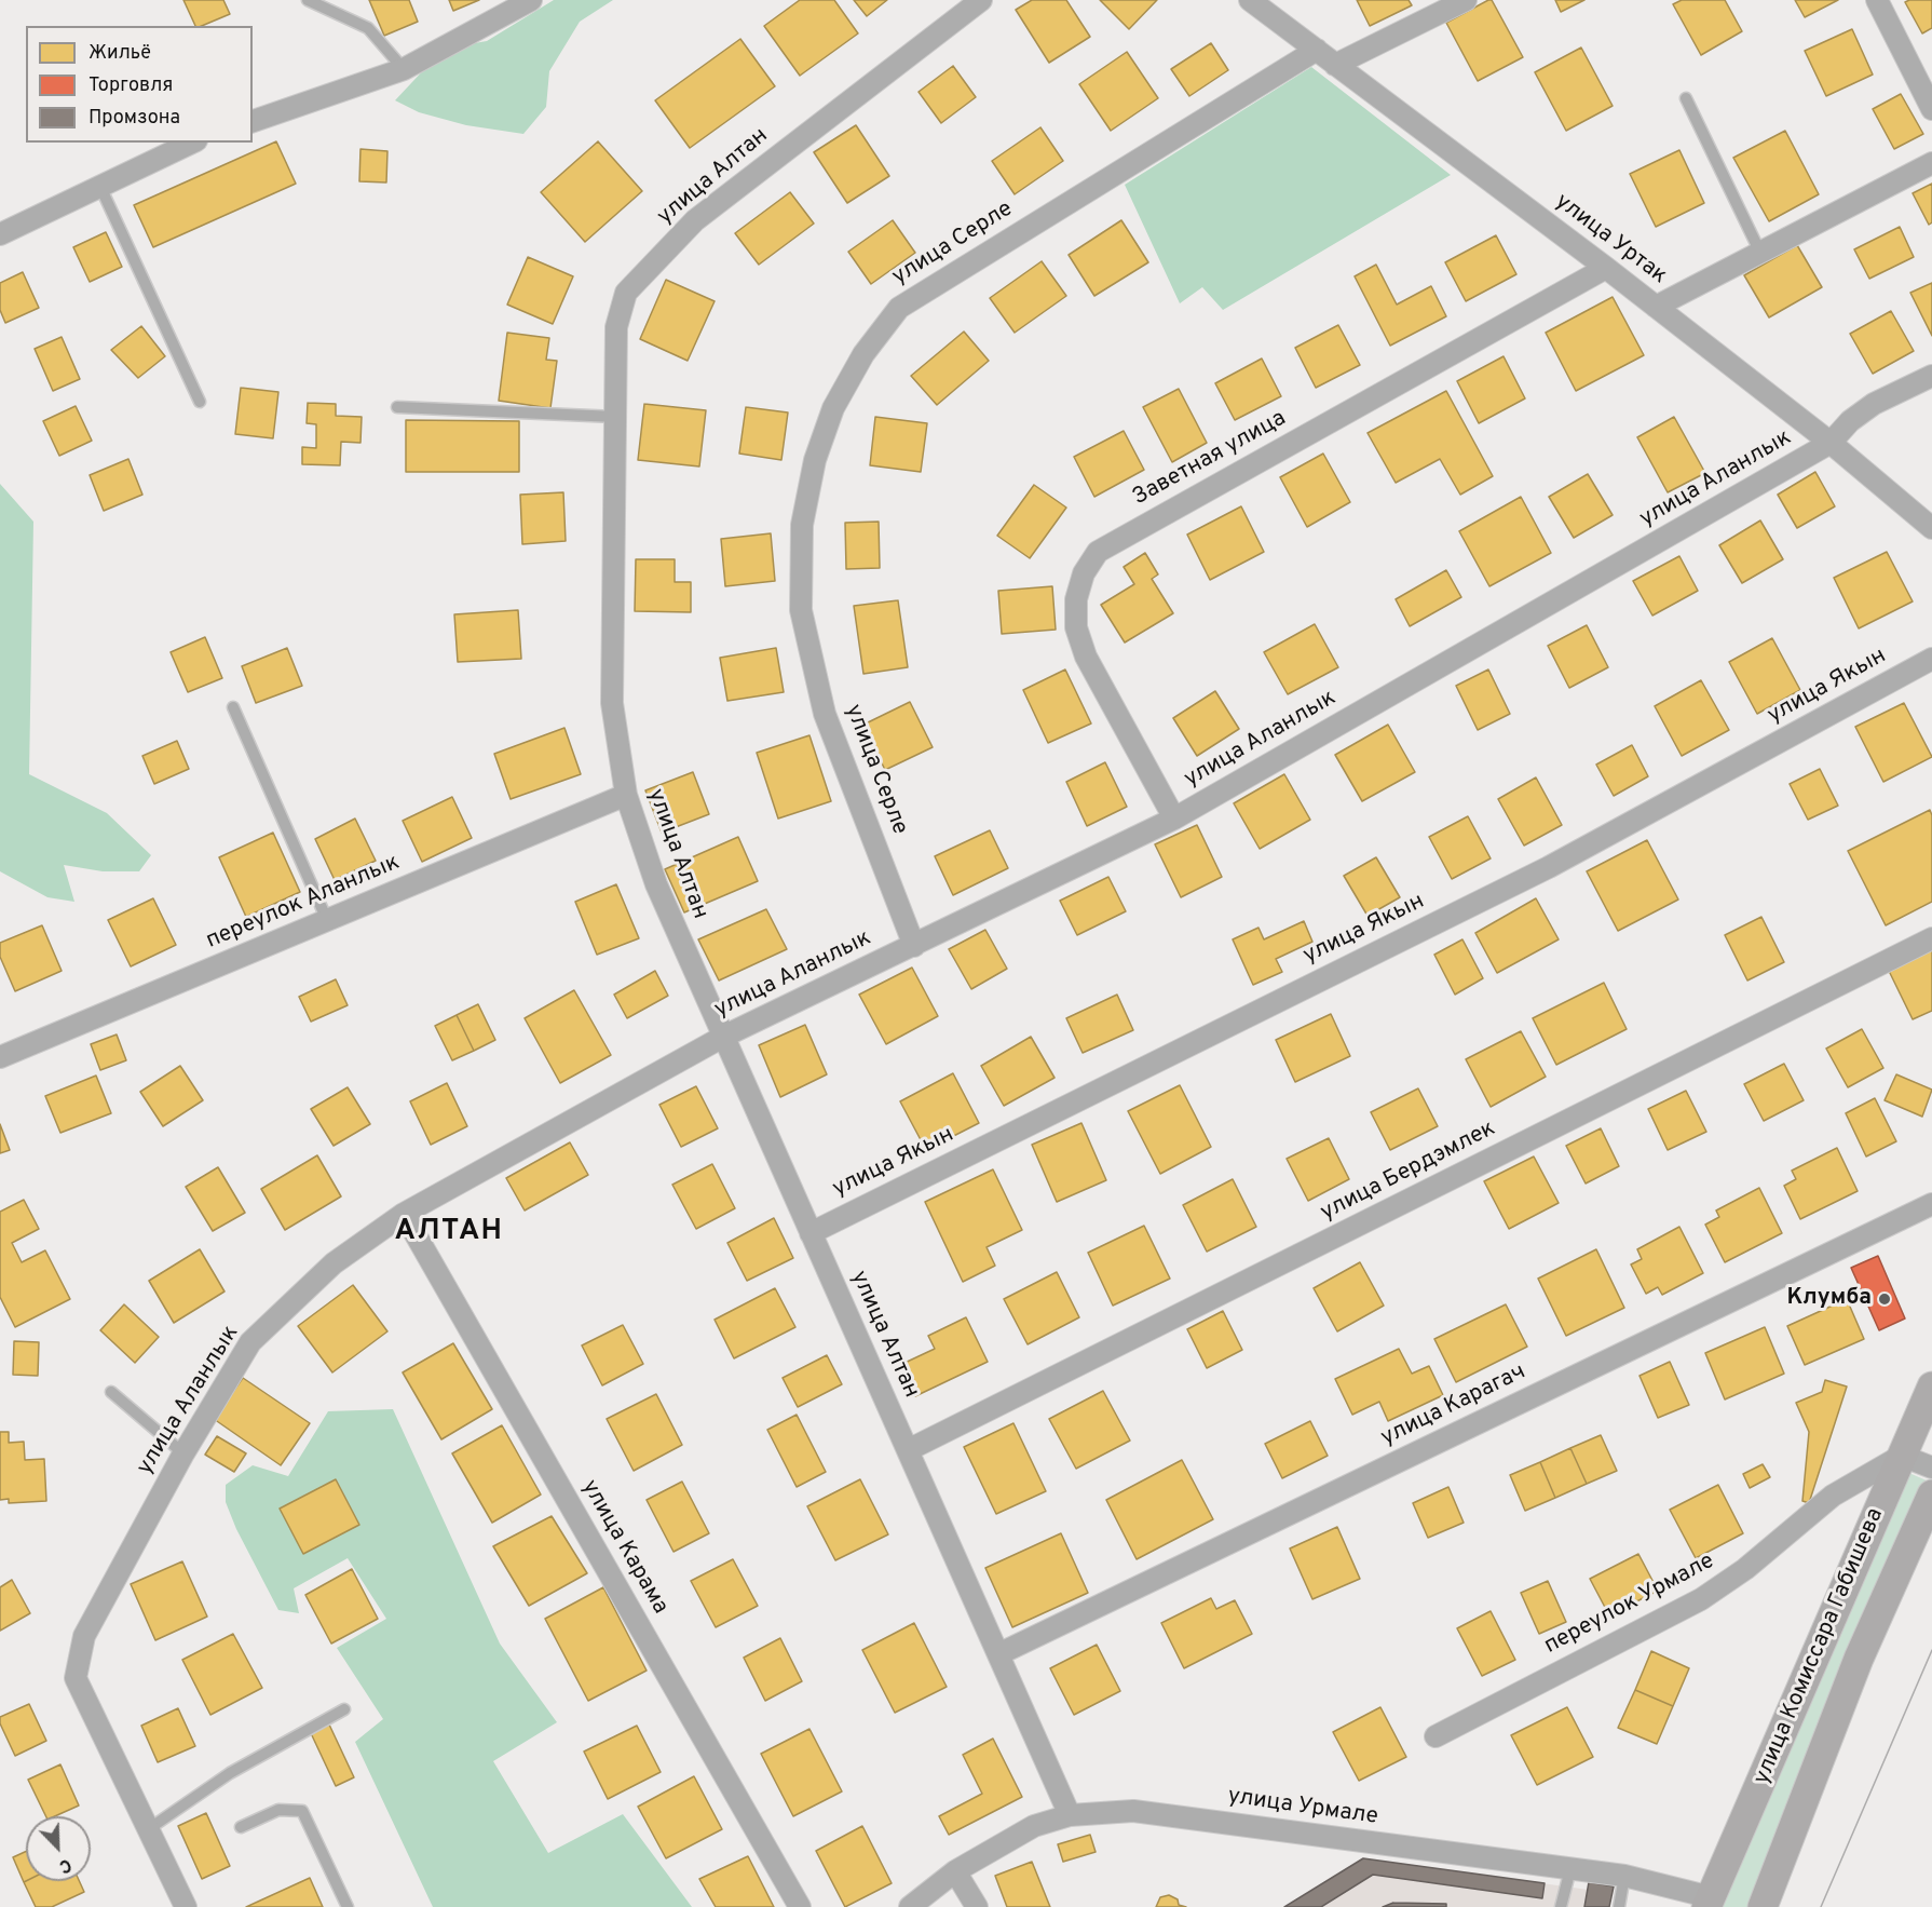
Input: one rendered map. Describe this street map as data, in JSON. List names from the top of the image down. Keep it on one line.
{"streets":{"street":["улица Алтан","улица Уртак","улица Серле","Заветная улица","улица Аланлык","улица Якын","переулок Аланлык","улица Бердэмлек","улица Карагач","улица Карама","переулок Урмале","улица Комиссара Габишева","улица Урмале"]},"crossings":[["улица Алтан","улица Аланлык"],["улица Алтан","улица Якын"],["улица Алтан","переулок Аланлык"],["улица Алтан","улица Бердэмлек"],["улица Алтан","улица Карагач"],["улица Алтан","улица Урмале"],["улица Уртак","улица Серле"],["улица Уртак","Заветная улица"],["улица Уртак","улица Аланлык"],["улица Серле","улица Аланлык"],["Заветная улица","улица Аланлык"],["улица Аланлык","улица Карама"],["переулок Урмале","улица Комиссара Габишева"],["улица Комиссара Габишева","улица Урмале"]],"districts":["АЛТАН"],"places":["Клумба"],"legend":["Жильё","Торговля","Промзона"],"north":"bottom right"}
